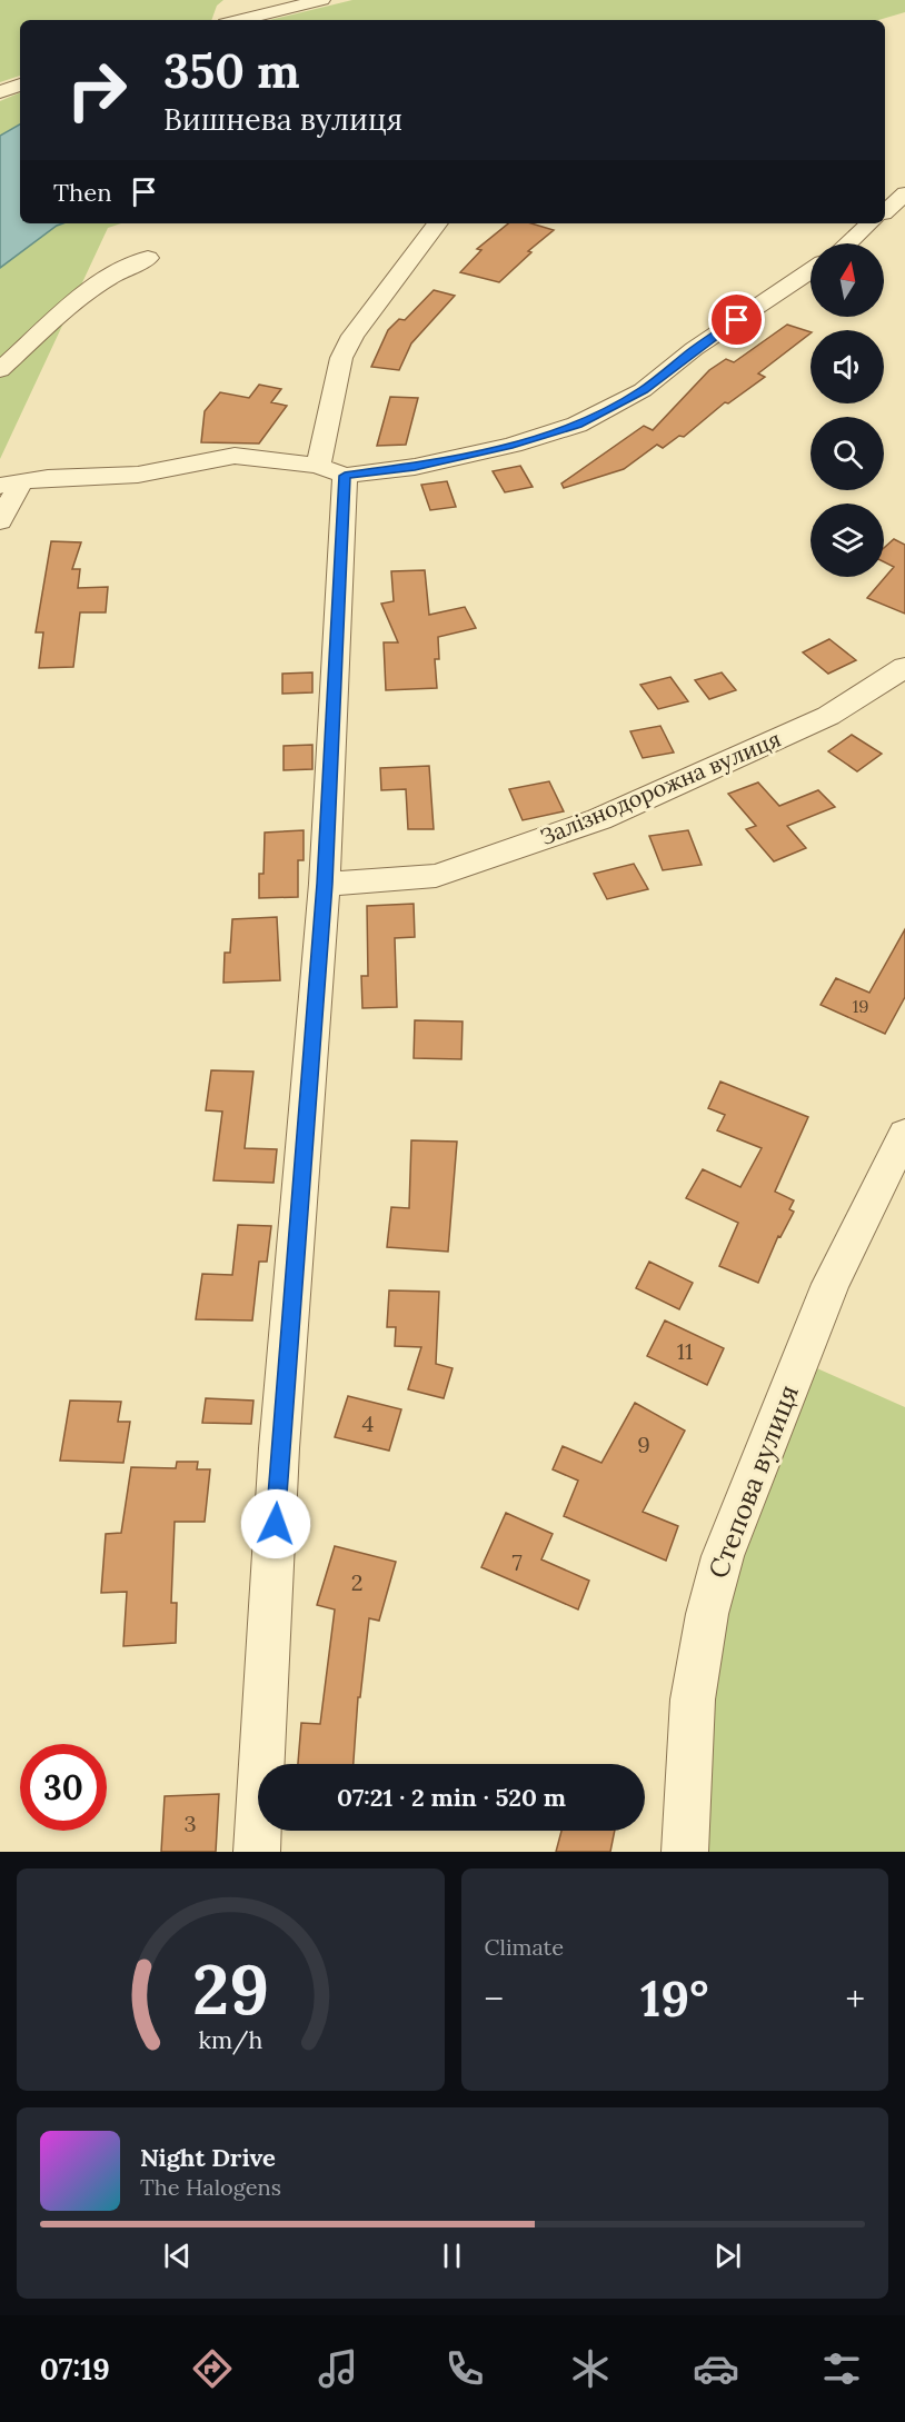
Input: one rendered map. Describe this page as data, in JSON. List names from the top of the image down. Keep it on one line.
{"streets":{"street":["Залізнодорожна вулиця","Степова вулиця"]},"house_numbers":["19","11","4","9","7","2","3"],"north":"top","page":{"turn":["350 m","Вишнева вулиця"],"then":"Then","limit":"30","trip":"07:21 · 2 min · 520 m","tile":"Climate","heat":["−","19°","+"],"song":["Night Drive","The Halogens"],"tabs":"07:19","gauge":["29","km/h"]}}
